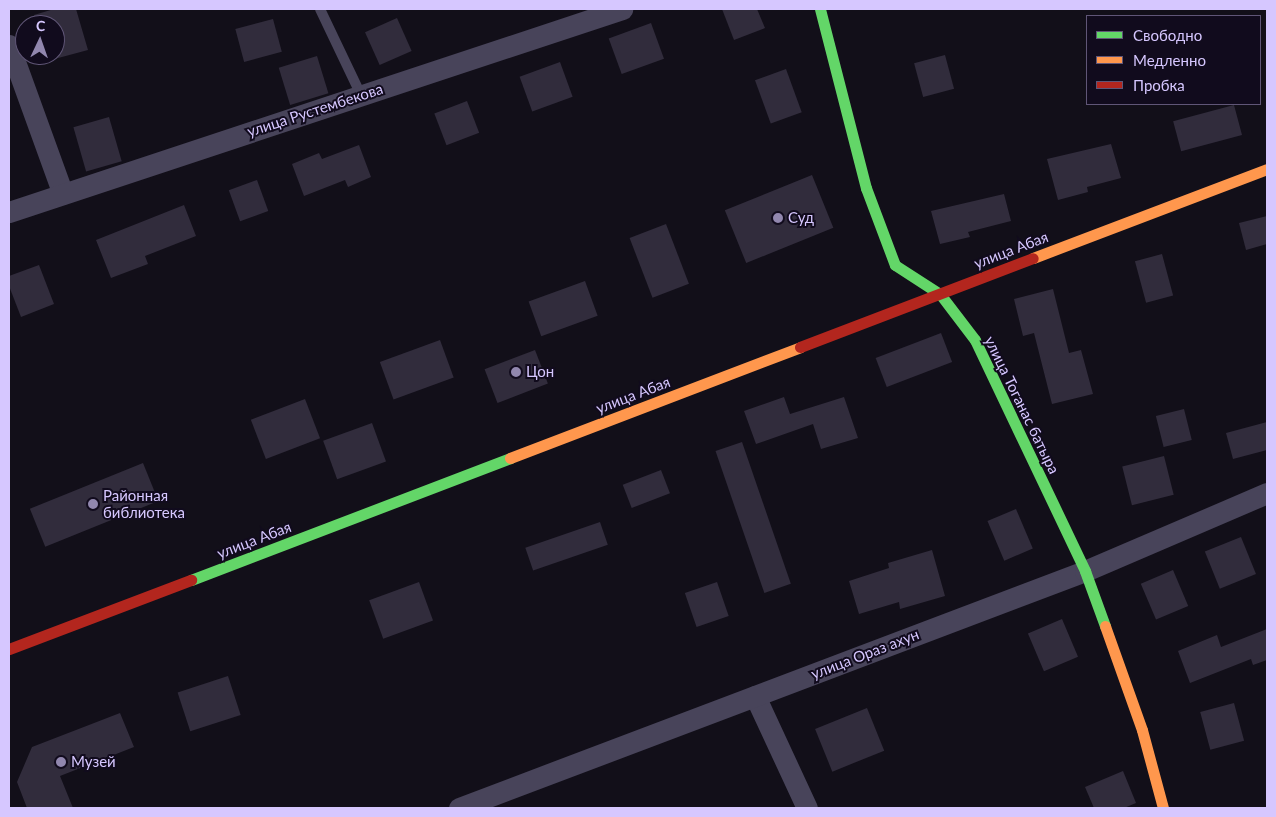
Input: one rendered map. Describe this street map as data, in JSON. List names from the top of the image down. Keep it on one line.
{"streets":{"street":["улица Рустембекова","улица Абая","улица Тоганас батыра","улица Ораз ахун"]},"crossings":[["улица Абая","улица Тоганас батыра"],["улица Тоганас батыра","улица Ораз ахун"]],"places":["Суд","Цон","Районная библиотека","Музей"],"legend":["Свободно","Медленно","Пробка"],"north":"top"}
